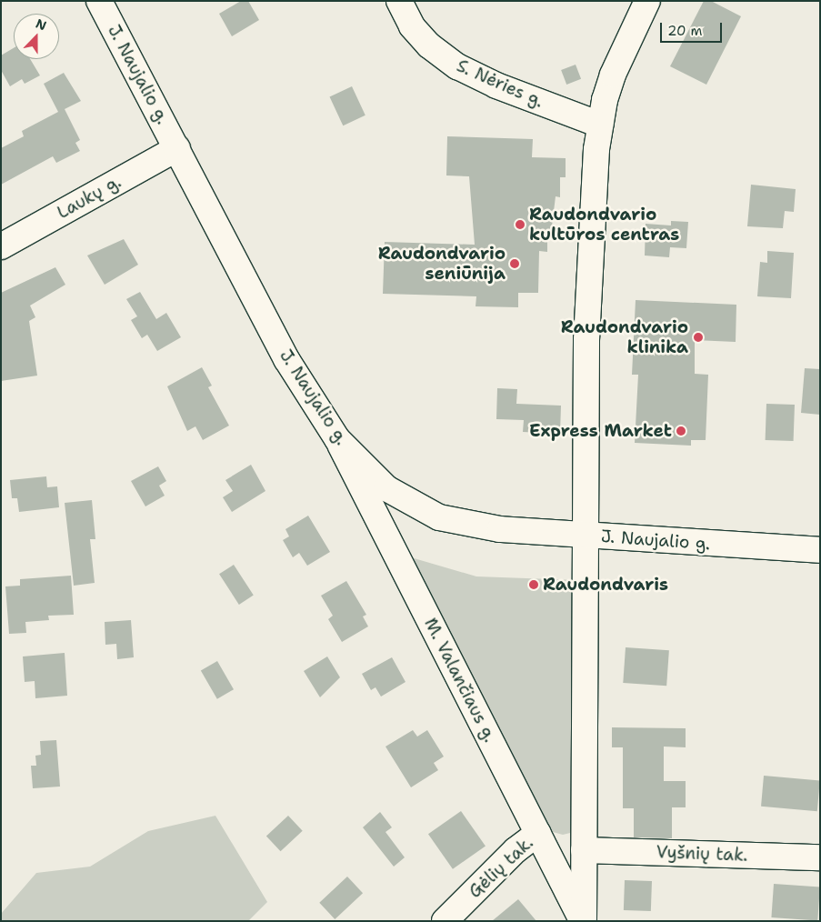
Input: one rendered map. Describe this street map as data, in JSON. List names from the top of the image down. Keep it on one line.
{"streets":{"street":["J. Naujalio g.","S. Nėries g.","Laukų g.","M. Valančiaus g.","Vyšnių tak.","Gėlių tak."]},"crossings":[["J. Naujalio g.","Laukų g."],["J. Naujalio g.","M. Valančiaus g."],["M. Valančiaus g.","Gėlių tak."]],"places":["Raudondvario kultūros centras","Raudondvario seniūnija","Raudondvario klinika","Express Market","Raudondvaris"],"scale_bar":"20 m","north":"top"}
